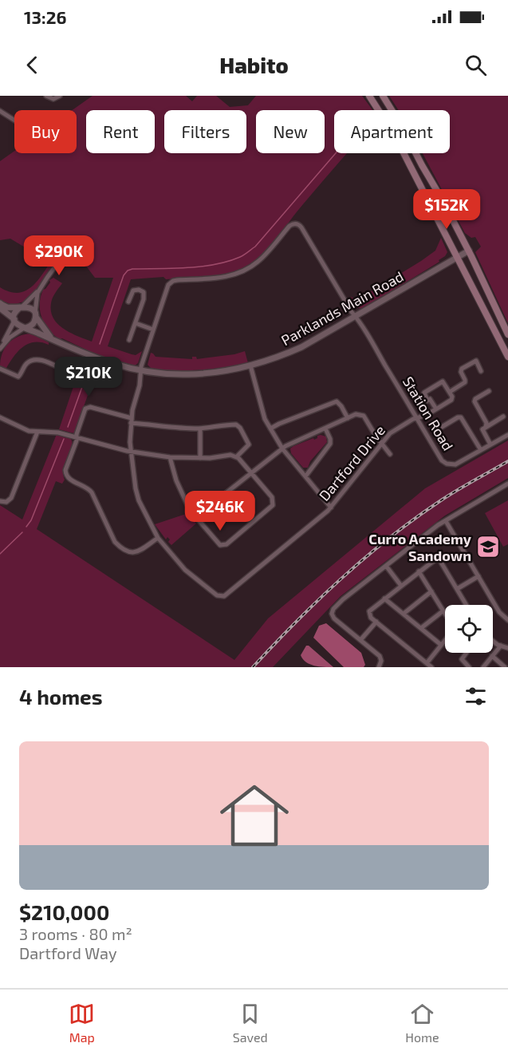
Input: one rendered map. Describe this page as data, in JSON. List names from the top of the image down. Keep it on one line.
{"streets":{"street":["Parklands Main Road","Station Road","Dartford Drive"]},"crossings":[["Parklands Main Road","Station Road"],["Parklands Main Road","Dartford Drive"],["Station Road","Dartford Drive"]],"places":{"school or university":["Curro Academy Sandown"]},"page":{"status":"13:26","header":"Habito","chip":["Buy","Rent","Filters","New","Apartment"],"price":["$152K","$290K","$210K","$246K"],"heading":"4 homes","list":[{"name":"$210,000","note":"3 rooms · 80 m² · Dartford Way"}],"tabs":["Map","Saved","Home"]}}
